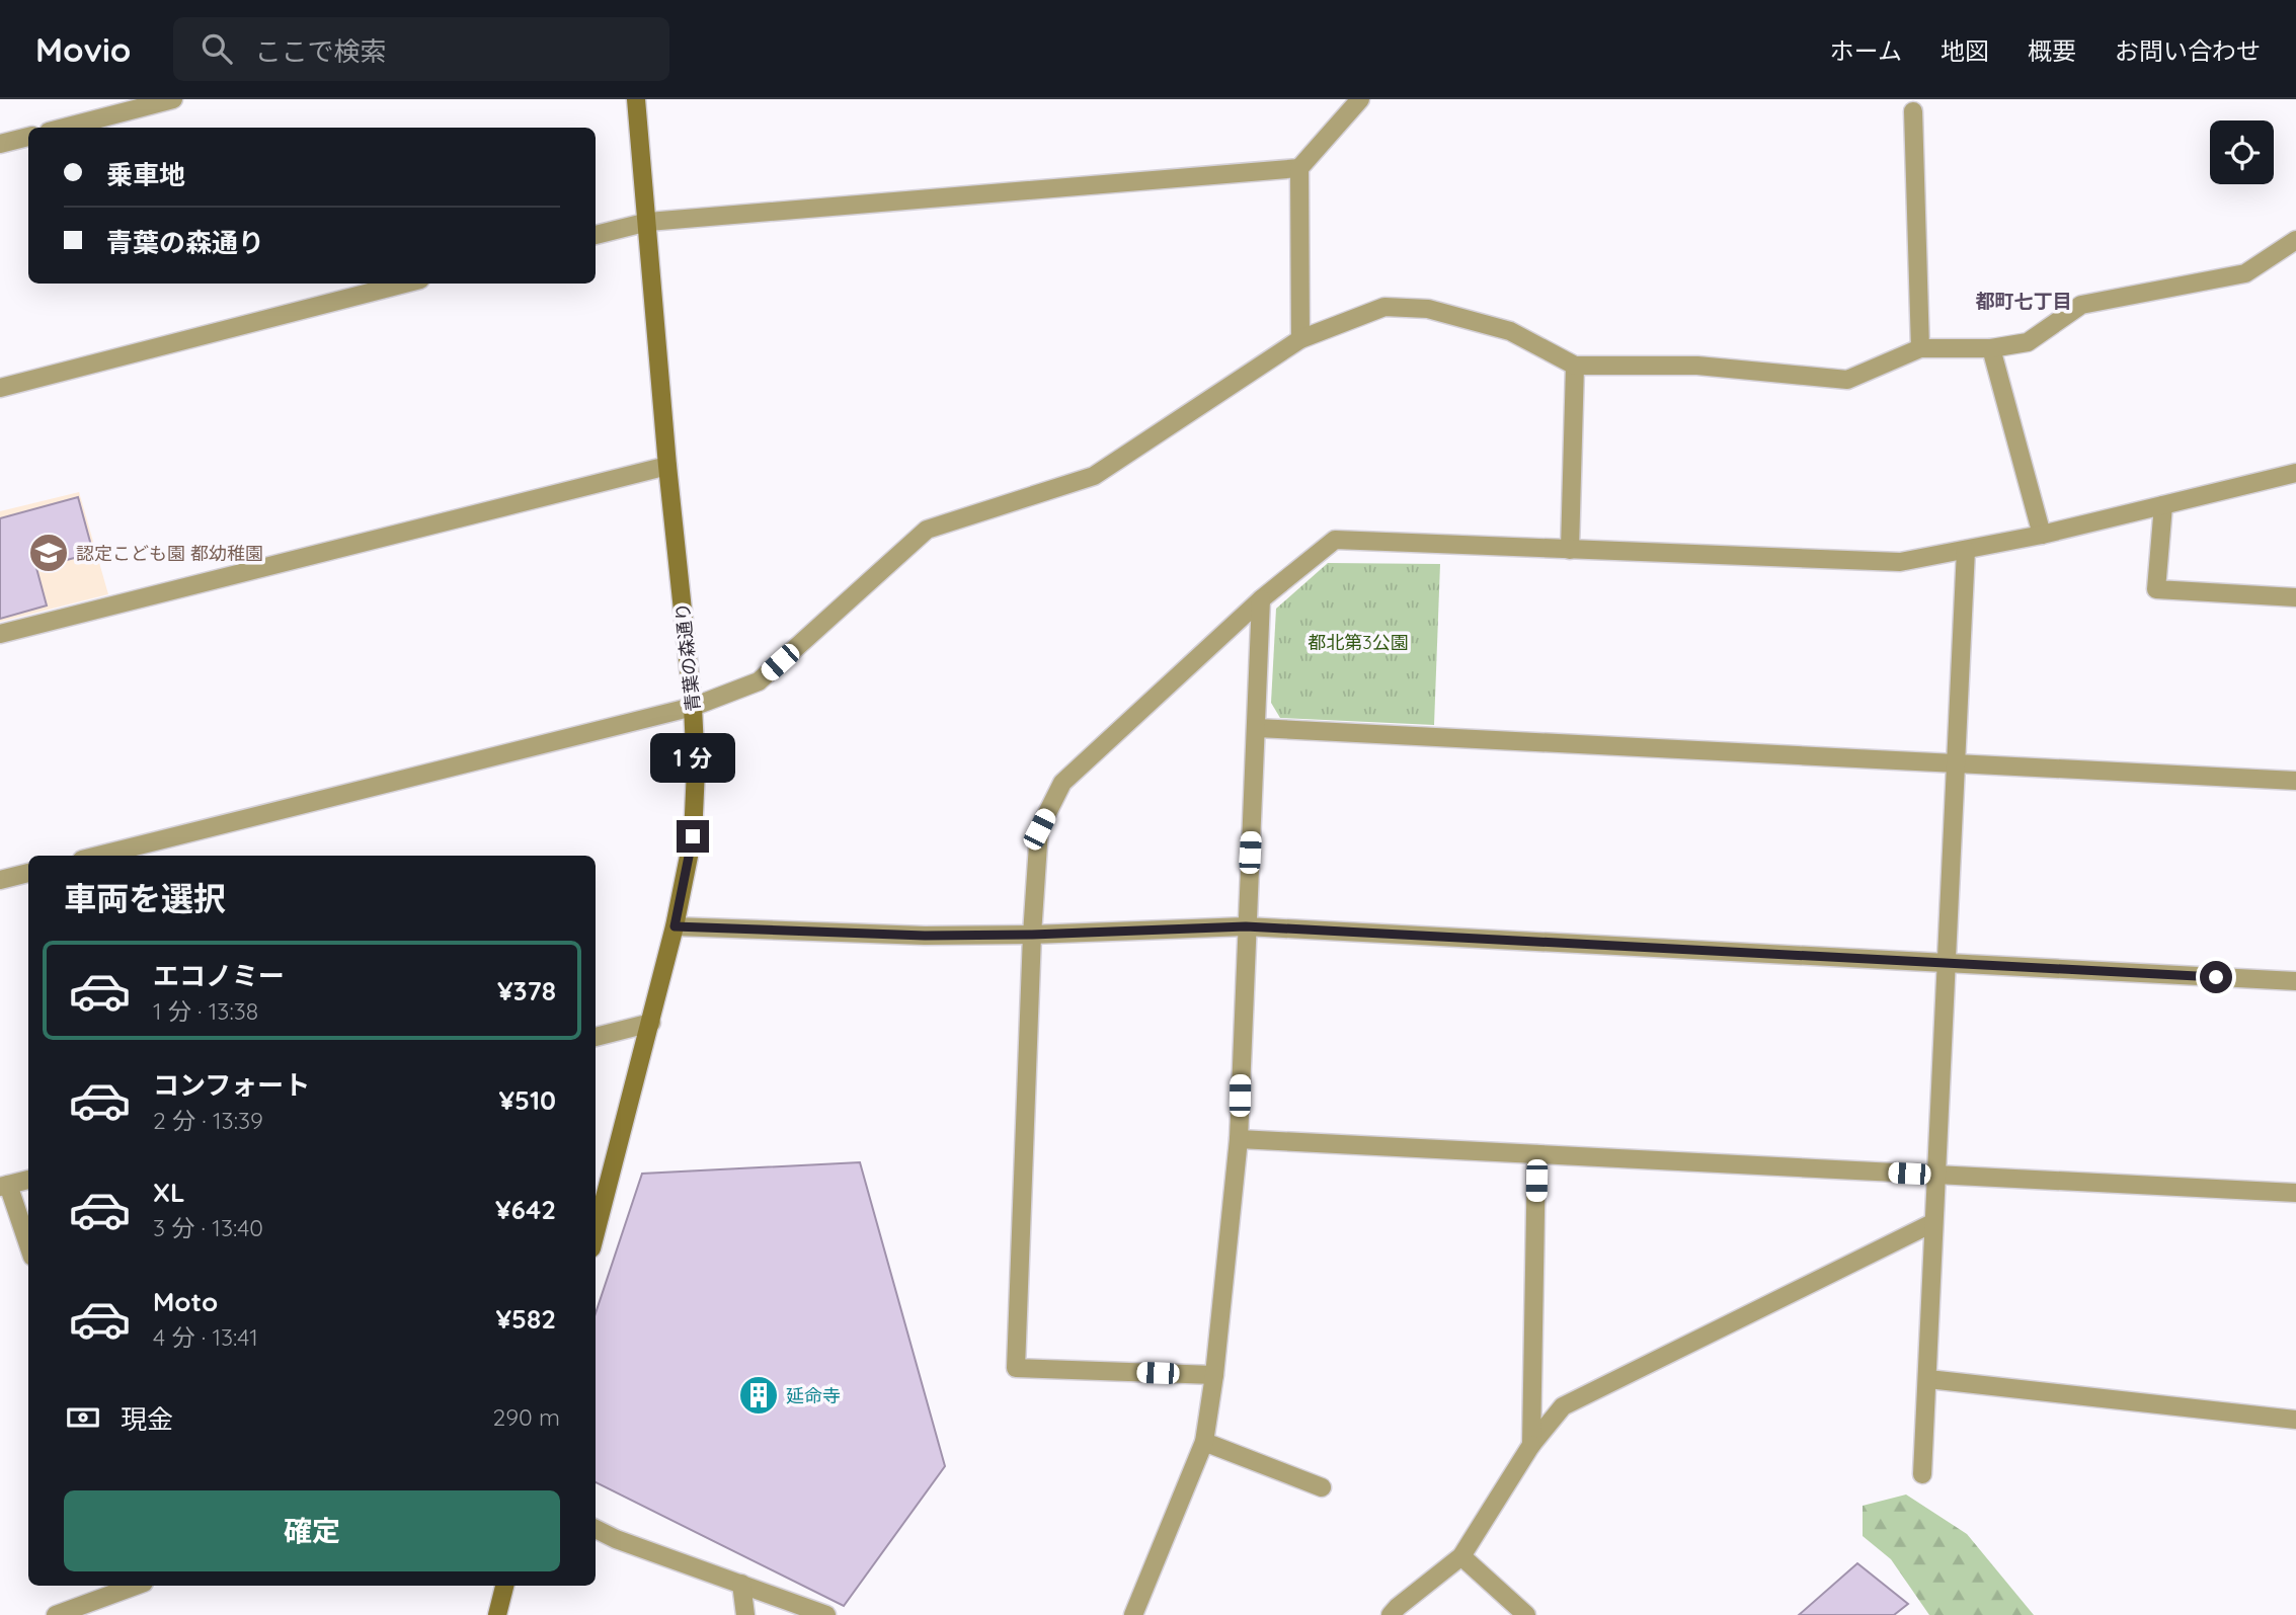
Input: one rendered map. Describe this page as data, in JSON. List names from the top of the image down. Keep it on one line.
{"streets":{"street":["青葉の森通り"]},"districts":["都町七丁目"],"parks":["都北第3公園"],"places":{"school or university":["認定こども園 都幼稚園"],"building":["延命寺"]},"page":{"header":"Movio","search":"ここで検索","nav":["ホーム","地図","概要","お問い合わせ"],"banner":["乗車地","青葉の森通り"],"bubble":"1 分","heading":"車両を選択","list":[{"name":"エコノミー","note":"1 分 · 13:38","value":"¥378"},{"name":"コンフォート","note":"2 分 · 13:39","value":"¥510"},{"name":"XL","note":"3 分 · 13:40","value":"¥642"},{"name":"Moto","note":"4 分 · 13:41","value":"¥582"}],"pay":["現金","290 m"],"buttons":"確定"}}
